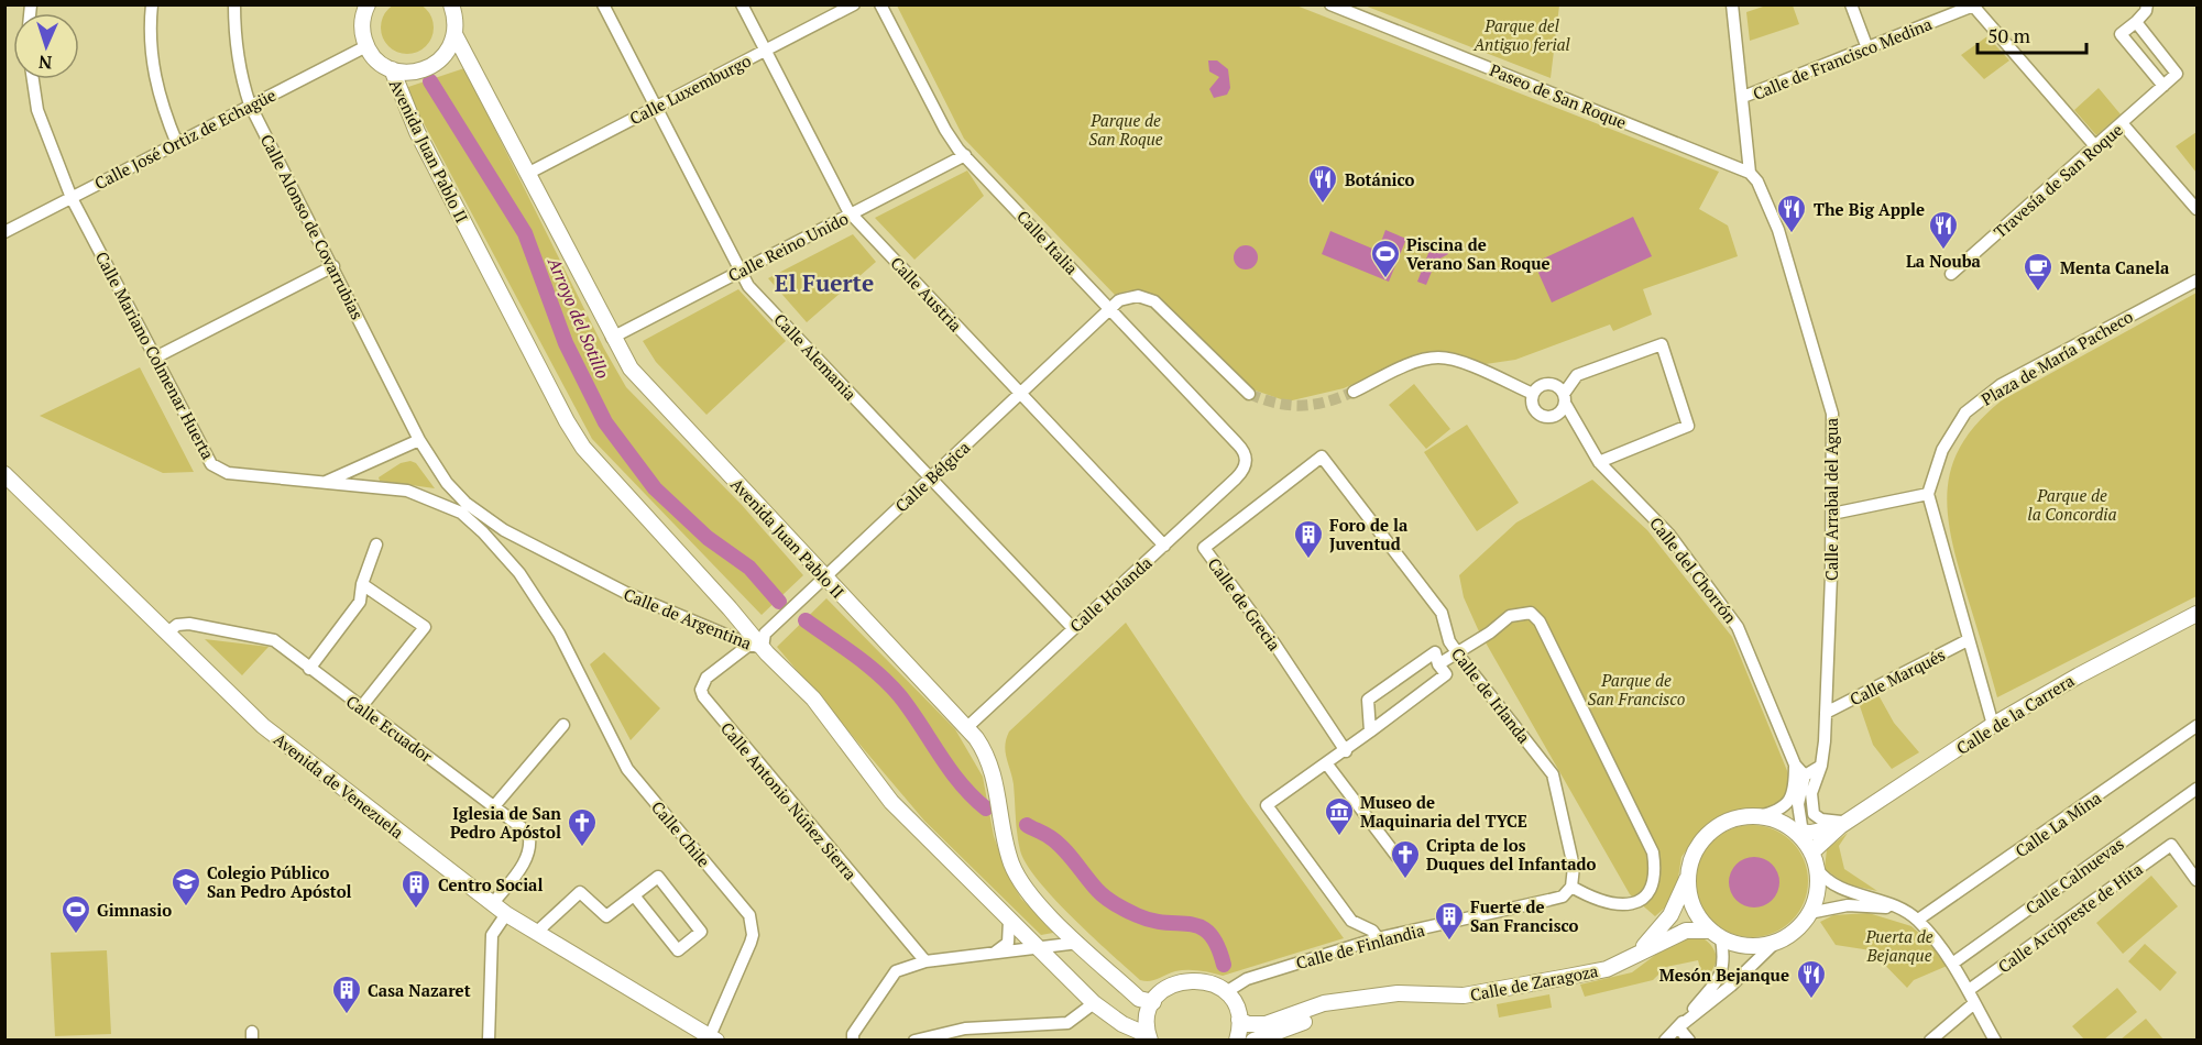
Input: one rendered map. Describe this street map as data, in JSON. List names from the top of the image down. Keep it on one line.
{"streets":{"street":["Calle de Francisco Medina","Calle Luxemburgo","Paseo de San Roque","Calle José Ortiz de Echagüe","Avenida Juan Pablo II","Travesía de San Roque","Calle Alonso de Covarrubias","Calle Italia","Calle Reino Unido","Calle Austria","Calle Mariano Colmenar Huerta","Calle Alemania","Plaza de María Pacheco","Calle Bélgica","Calle Arrabal del Agua","Calle del Chorrón","Calle Holanda","Calle de Grecia","Calle de Argentina","Calle Marqués","Calle de Irlanda","Calle de la Carrera","Calle Ecuador","Avenida de Venezuela","Calle Antonio Núñez Sierra","Calle La Mina","Calle Chile","Calle Calnuevas","Calle Arcipreste de Hita","Calle de Finlandia","Calle de Zaragoza"]},"crossings":[["Calle Luxemburgo","Avenida Juan Pablo II"],["Calle Luxemburgo","Calle Austria"],["Calle Luxemburgo","Calle Alemania"],["Paseo de San Roque","Calle Arrabal del Agua"],["Calle José Ortiz de Echagüe","Calle Alonso de Covarrubias"],["Calle José Ortiz de Echagüe","Calle Mariano Colmenar Huerta"],["Avenida Juan Pablo II","Calle Reino Unido"],["Avenida Juan Pablo II","Calle Bélgica"],["Avenida Juan Pablo II","Calle Holanda"],["Avenida Juan Pablo II","Calle de Argentina"],["Avenida Juan Pablo II","Calle Antonio Núñez Sierra"],["Calle Alonso de Covarrubias","Calle de Argentina"],["Calle Italia","Calle Reino Unido"],["Calle Italia","Calle Bélgica"],["Calle Italia","Calle Holanda"],["Calle Reino Unido","Calle Austria"],["Calle Reino Unido","Calle Alemania"],["Calle Austria","Calle Bélgica"],["Calle Austria","Calle Holanda"],["Calle Mariano Colmenar Huerta","Calle Chile"],["Calle Alemania","Calle Bélgica"],["Calle Alemania","Calle Holanda"],["Calle Bélgica","Calle de Argentina"],["Calle Bélgica","Calle Antonio Núñez Sierra"],["Calle Arrabal del Agua","Calle Marqués"],["Calle Arrabal del Agua","Calle de la Carrera"],["Calle del Chorrón","Calle de Zaragoza"],["Calle de Grecia","Calle de Irlanda"],["Calle de Argentina","Calle Antonio Núñez Sierra"],["Calle de Irlanda","Calle de Finlandia"],["Calle Ecuador","Avenida de Venezuela"],["Avenida de Venezuela","Calle Chile"]],"districts":["El Fuerte"],"water":["Arroyo del Sotillo"],"parks":["Parque del Antiguo ferial","Parque de San Roque","Parque de la Concordia","Parque de San Francisco","Puerta de Bejanque"],"places":{"restaurant":["Botánico","The Big Apple","La Nouba","Mesón Bejanque"],"sports":["Piscina de Verano San Roque","Gimnasio"],"cafe":["Menta Canela"],"building":["Foro de la Juventud","Centro Social","Fuerte de San Francisco","Casa Nazaret"],"museum":["Museo de Maquinaria del TYCE"],"church":["Iglesia de San Pedro Apóstol","Cripta de los Duques del Infantado"],"school or university":["Colegio Público San Pedro Apóstol"]},"scale_bar":"50 m","north":"bottom"}
